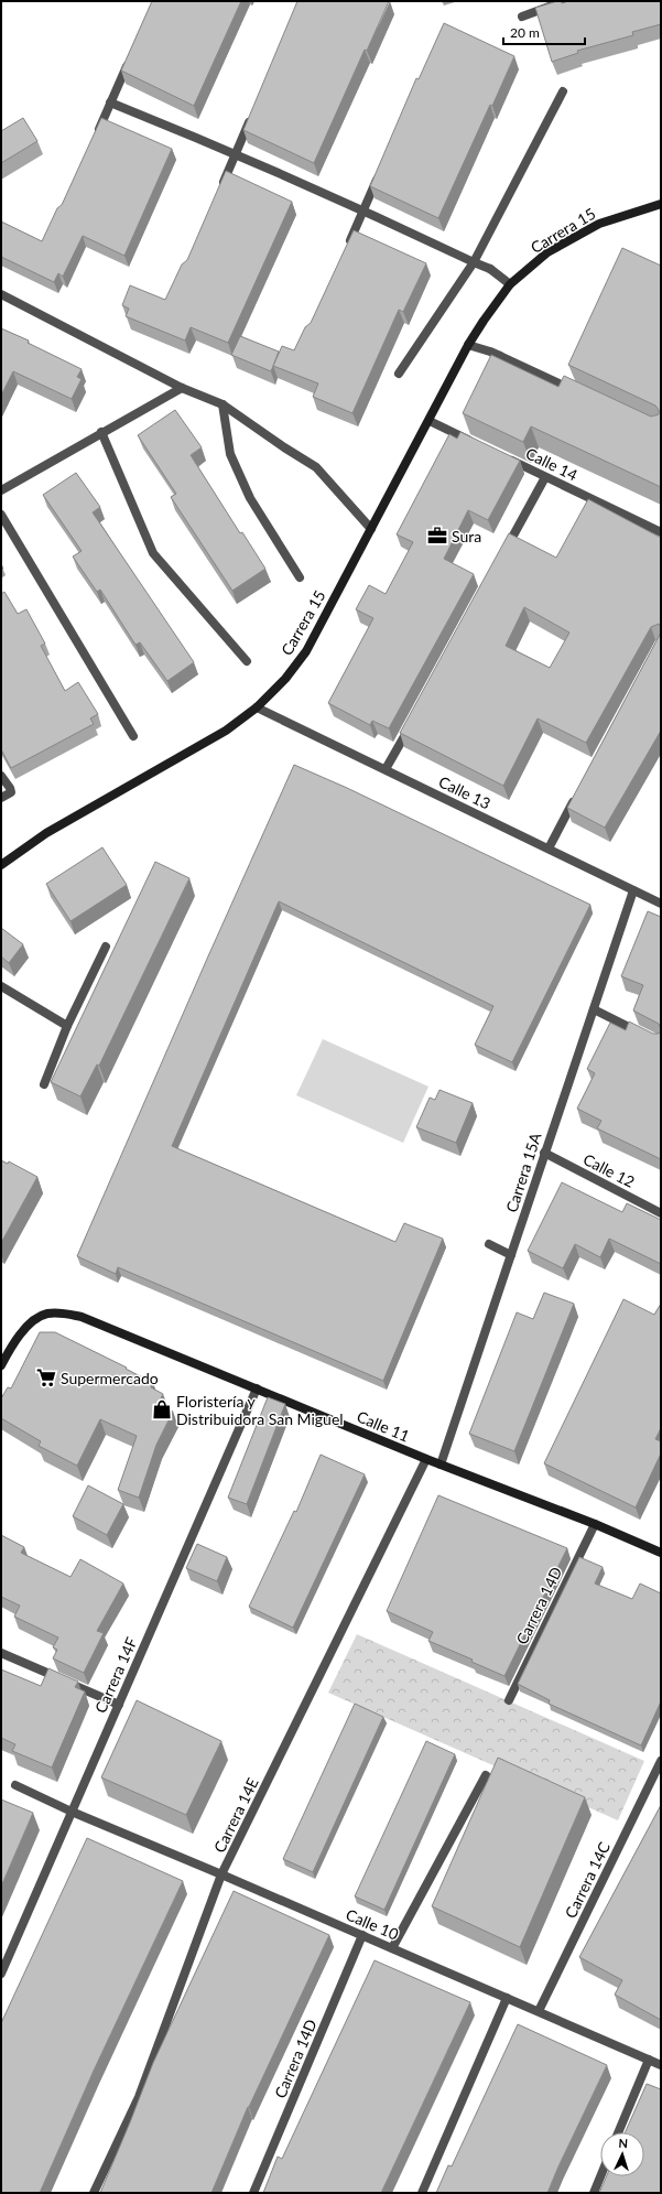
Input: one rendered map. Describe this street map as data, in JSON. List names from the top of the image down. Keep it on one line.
{"streets":{"street":["Carrera 15","Calle 14","Calle 13","Calle 12","Carrera 15A","Calle 11","Carrera 14D","Carrera 14F","Carrera 14E","Carrera 14C","Calle 10"]},"crossings":[["Carrera 15","Calle 13"],["Calle 13","Carrera 15A"],["Calle 12","Carrera 15A"],["Carrera 15A","Calle 11"],["Calle 11","Carrera 14D"],["Calle 11","Carrera 14F"],["Calle 11","Carrera 14E"],["Carrera 14D","Calle 10"],["Carrera 14F","Calle 10"],["Carrera 14E","Calle 10"],["Carrera 14C","Calle 10"]],"places":{"office":["Sura"],"supermarket":["Supermercado"],"shop":["Floristería y Distribuidora San Miguel"]},"scale_bar":"20 m","north":"top"}
